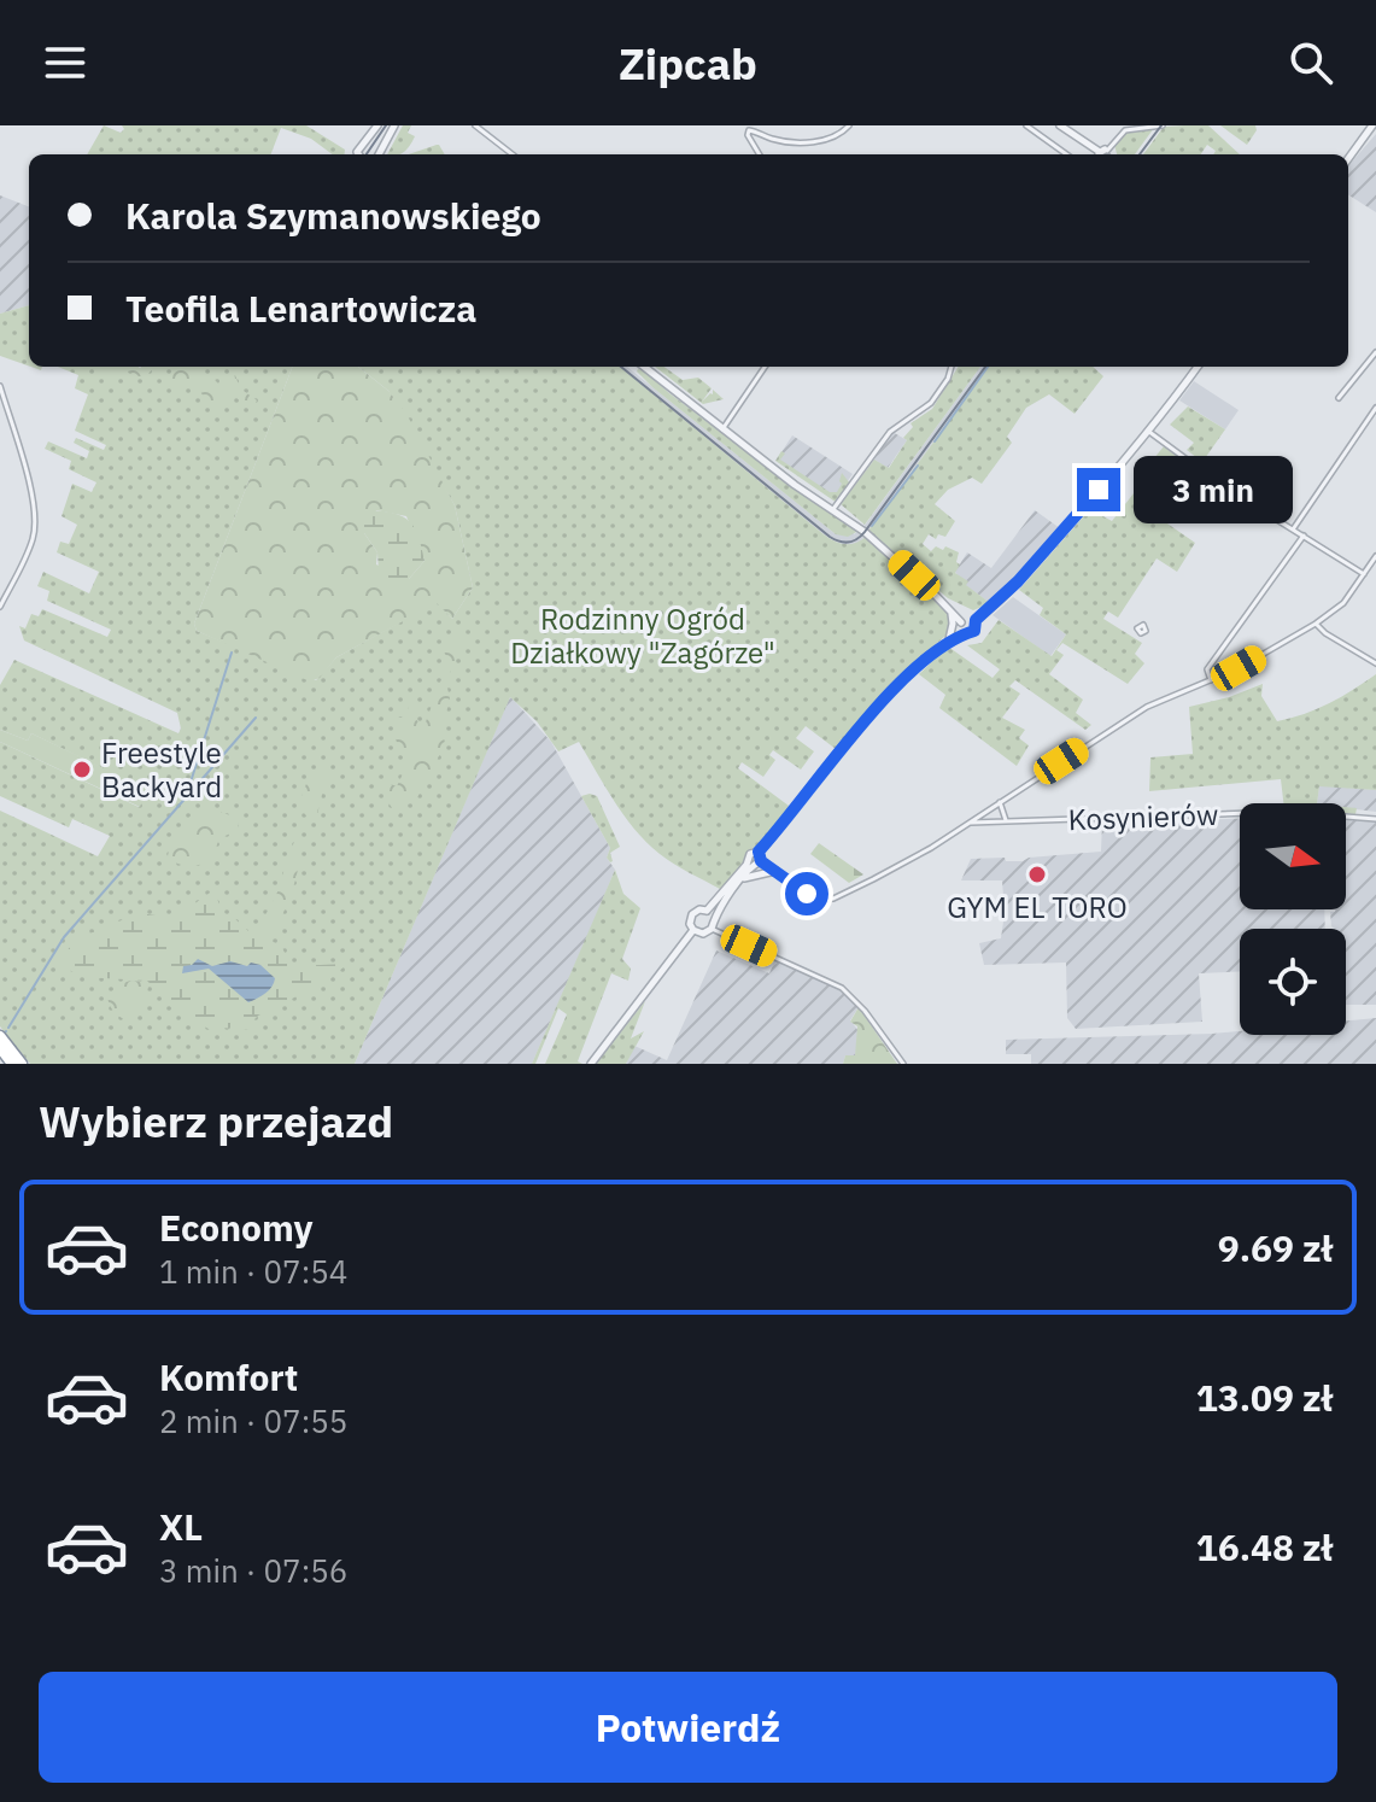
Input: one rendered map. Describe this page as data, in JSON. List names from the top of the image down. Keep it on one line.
{"streets":{"street":["Kosynierów"]},"parks":["Rodzinny Ogród Działkowy \"Zagórze\""],"places":["Freestyle Backyard","GYM EL TORO"],"north":"right","page":{"header":"Zipcab","banner":["Karola Szymanowskiego","Teofila Lenartowicza"],"bubble":"3 min","heading":"Wybierz przejazd","list":[{"name":"Economy","note":"1 min · 07:54","value":"9.69 zł"},{"name":"Komfort","note":"2 min · 07:55","value":"13.09 zł"},{"name":"XL","note":"3 min · 07:56","value":"16.48 zł"}],"buttons":"Potwierdź"}}
